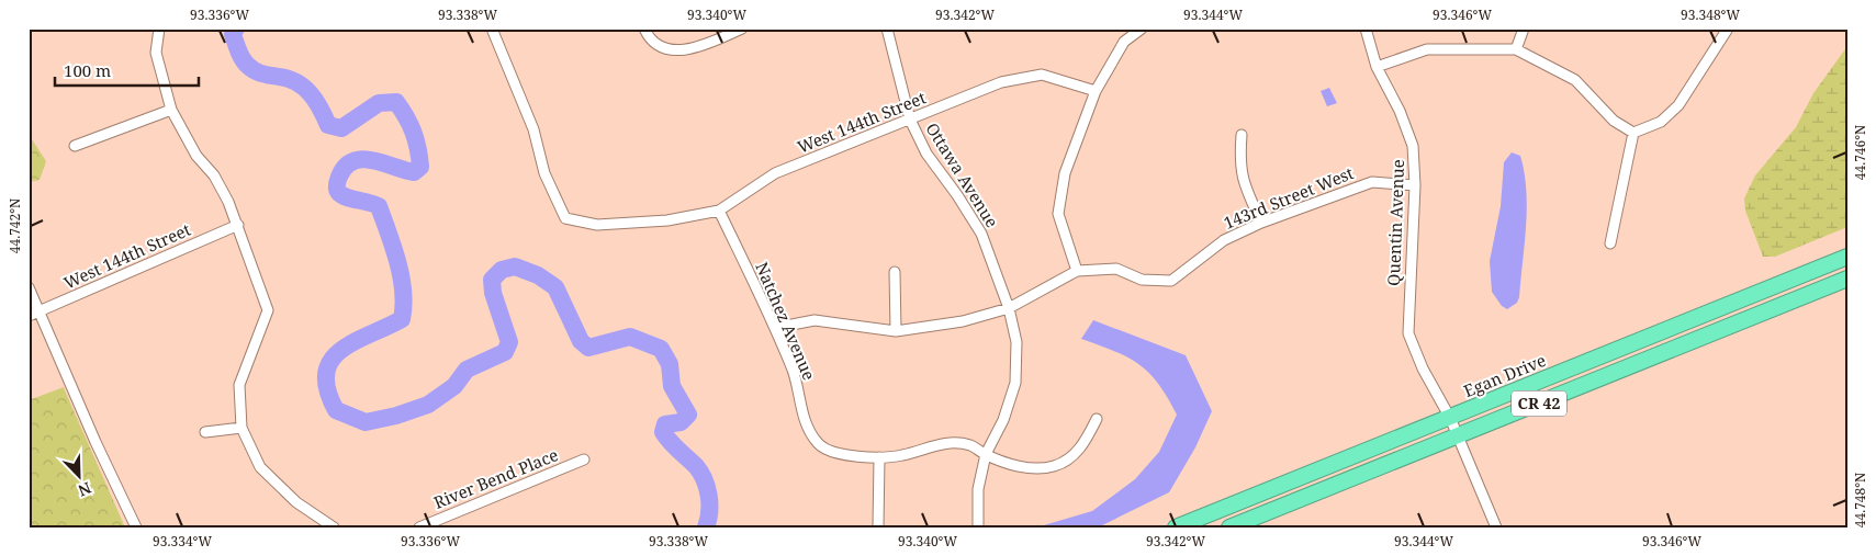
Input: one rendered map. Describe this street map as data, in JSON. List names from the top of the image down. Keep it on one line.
{"streets":{"highway":["Egan Drive","CR 42"],"street":["West 144th Street","Ottawa Avenue","143rd Street West","Quentin Avenue","Natchez Avenue","River Bend Place"]},"crossings":[["West 144th Street","Ottawa Avenue"],["West 144th Street","Natchez Avenue"],["Ottawa Avenue","143rd Street West"],["143rd Street West","Quentin Avenue"],["143rd Street West","Natchez Avenue"],["Quentin Avenue","Egan Drive"],["Quentin Avenue","CR 42"]],"scale_bar":"100 m","north":"bottom right","coordinates":["93.336°W","93.338°W","93.340°W","93.342°W","93.344°W","93.346°W","93.348°W","44.746°N","44.742°N","44.748°N","93.334°W"]}
